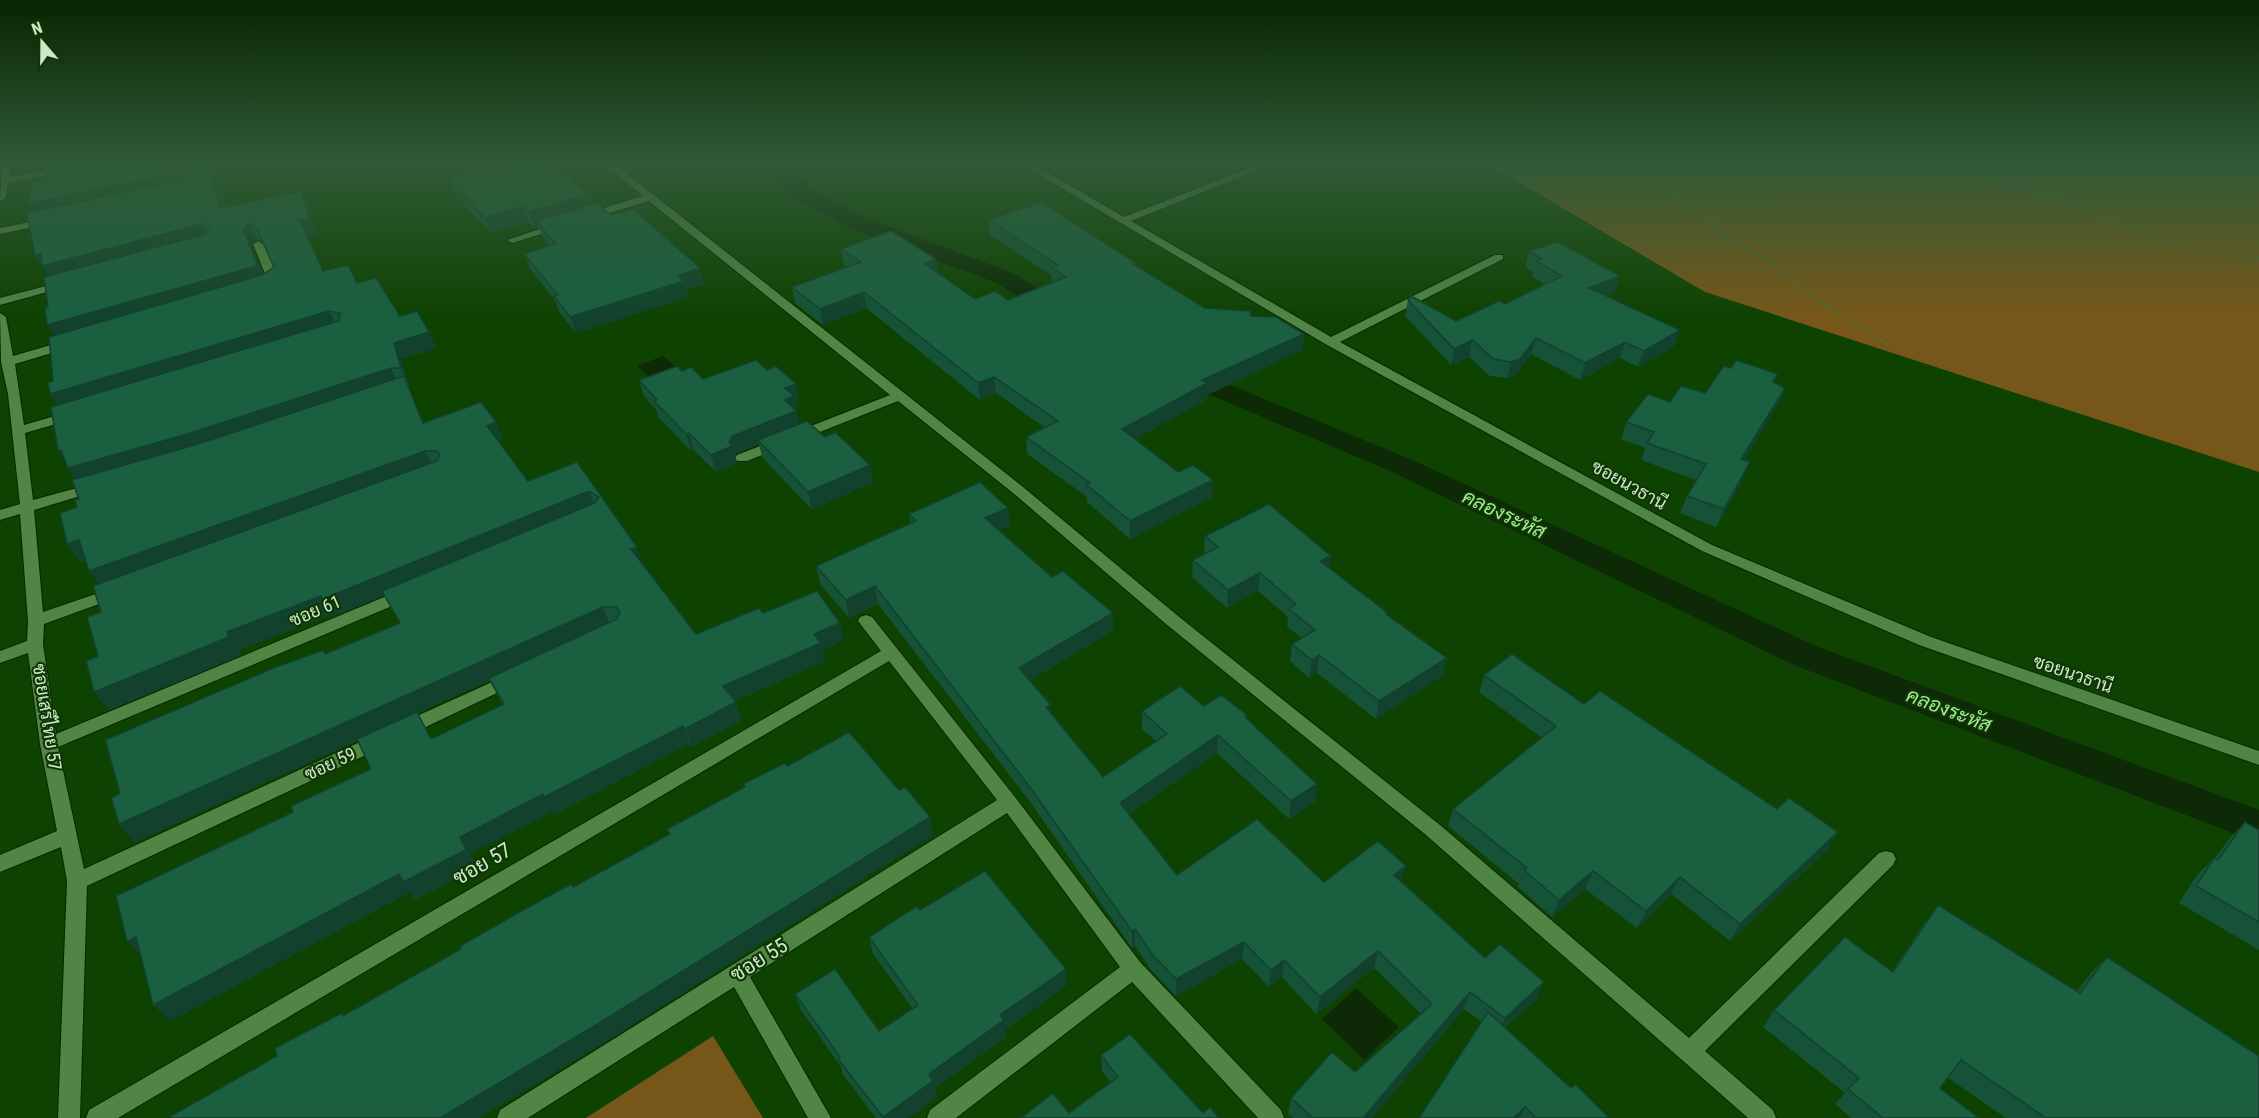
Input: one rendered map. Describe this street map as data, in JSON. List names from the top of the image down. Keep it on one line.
{"streets":{"street":["ซอยนวธานี","ซอย 61","ซอยเสรีไทย 57","ซอย 59","ซอย 57","ซอย 55"]},"crossings":[["ซอย 61","ซอยเสรีไทย 57"],["ซอยเสรีไทย 57","ซอย 59"]],"water":["คลองระหัส"],"north":"top"}
